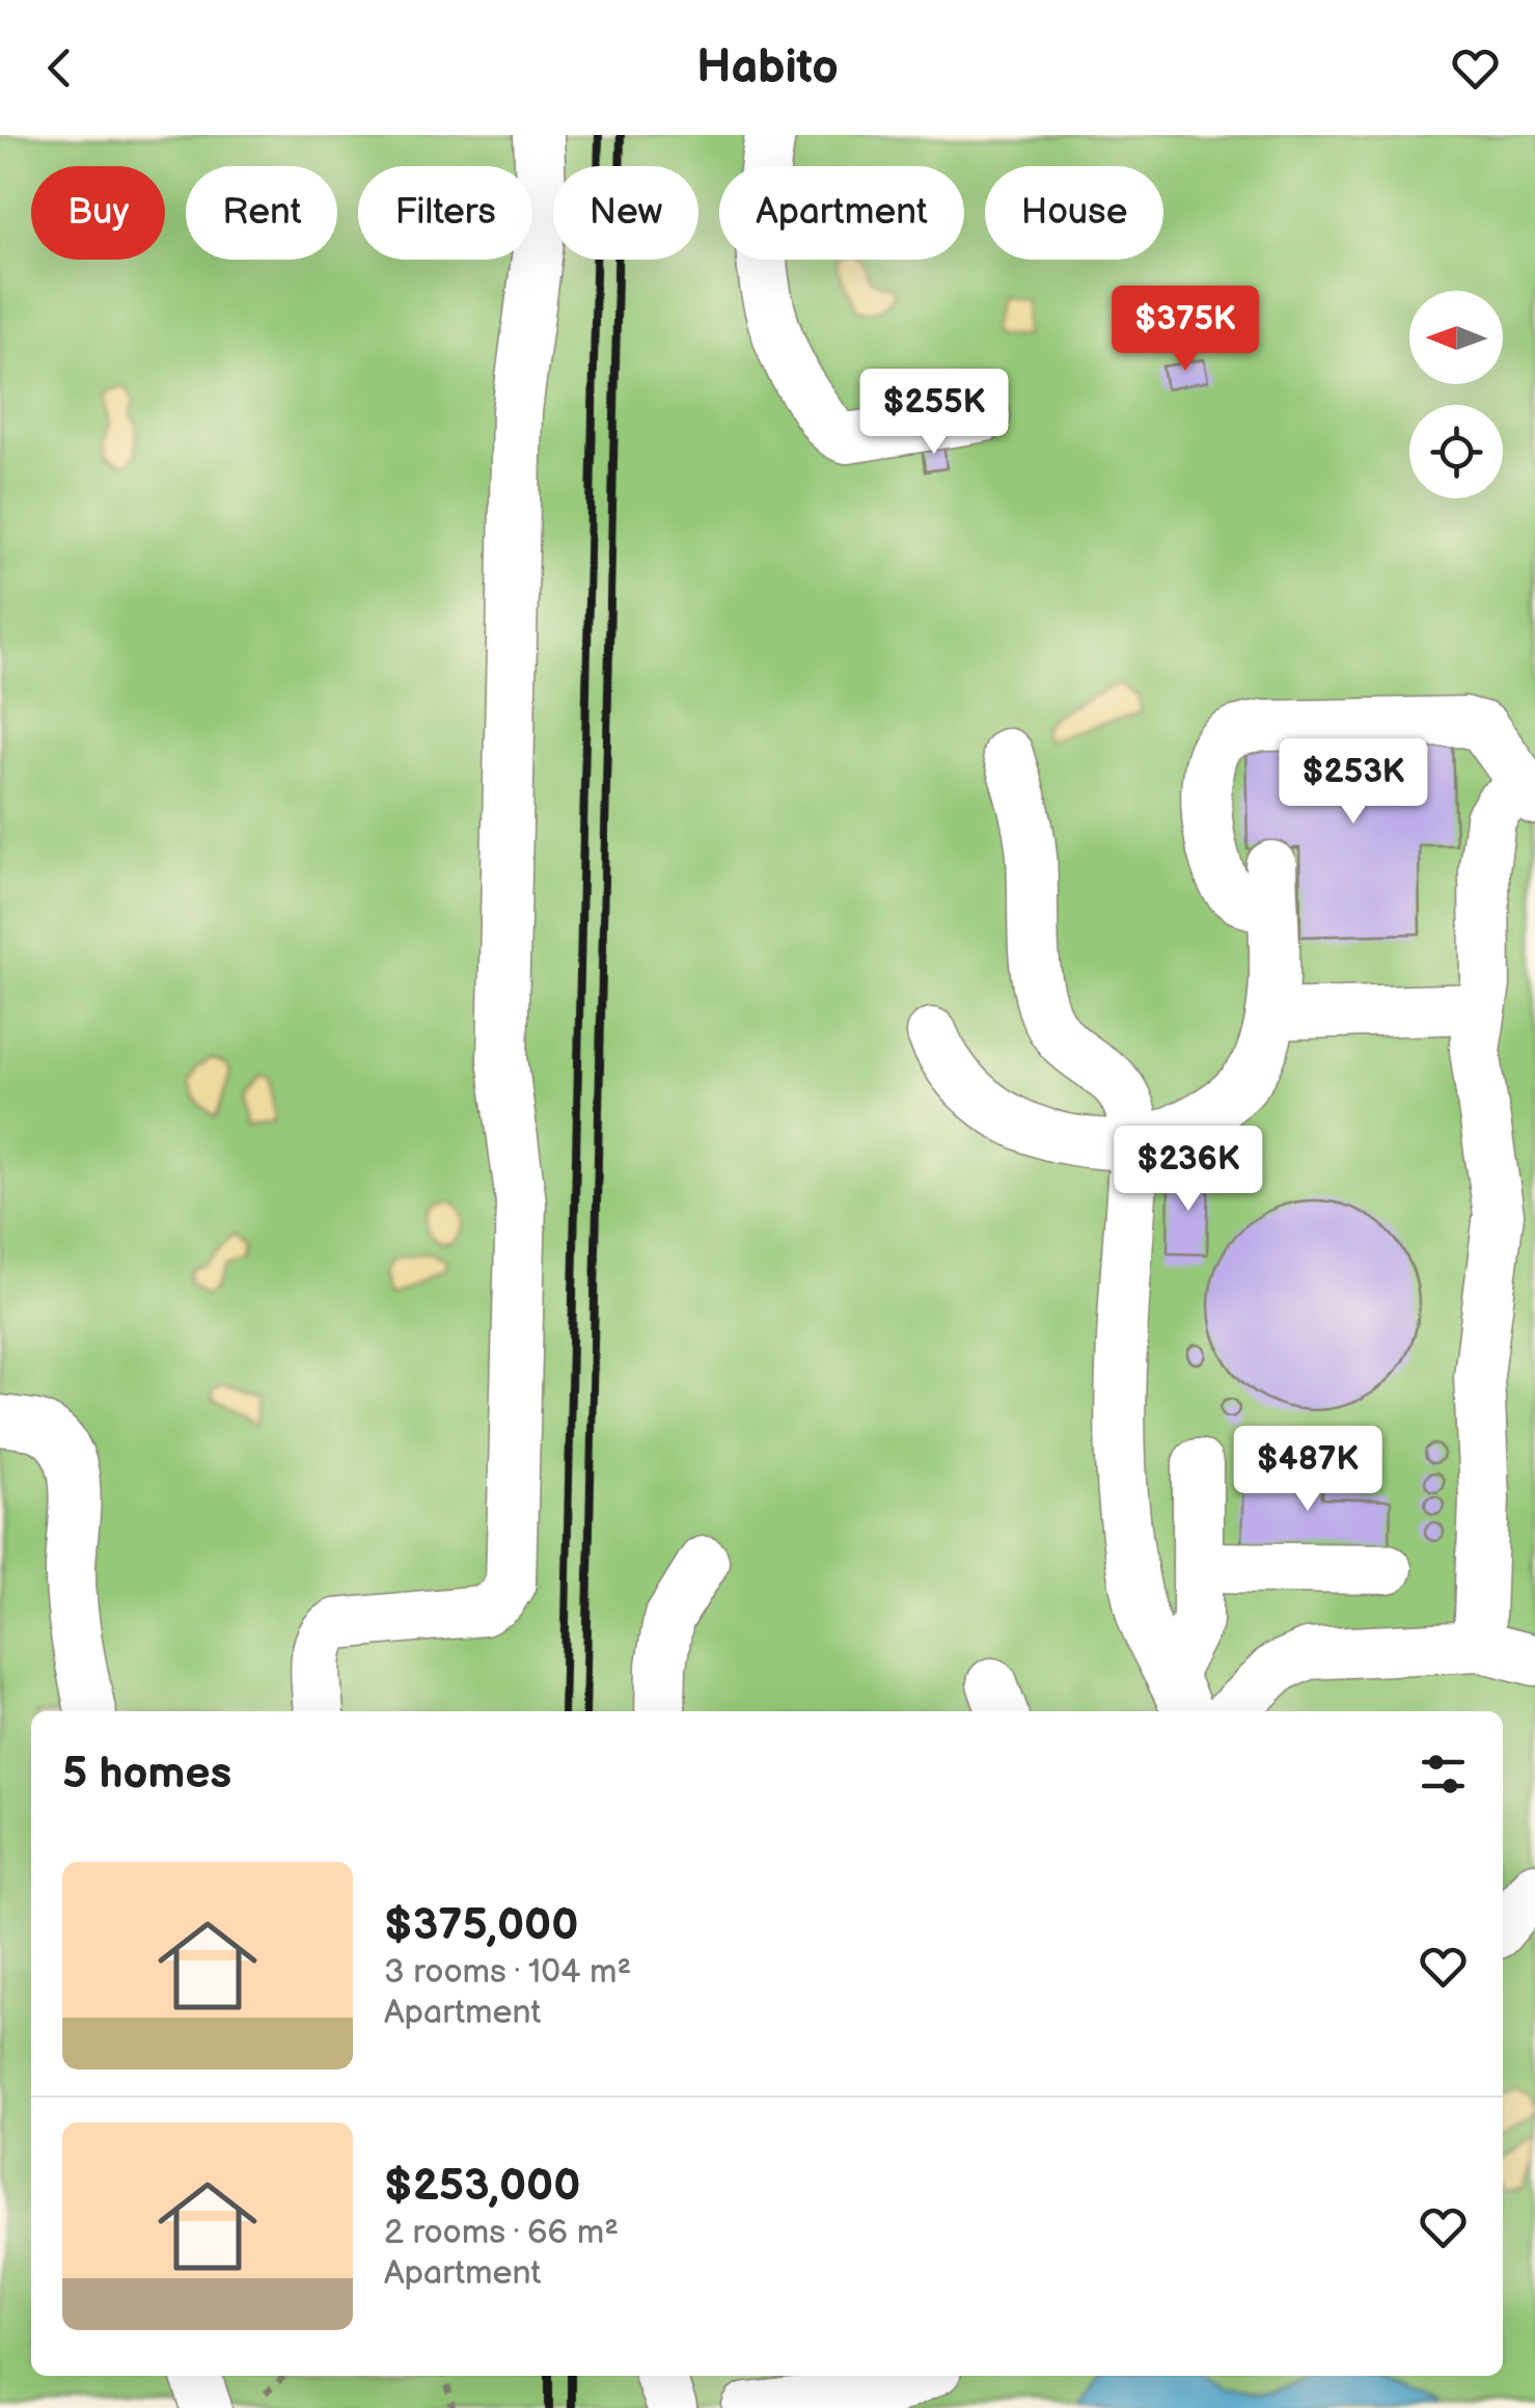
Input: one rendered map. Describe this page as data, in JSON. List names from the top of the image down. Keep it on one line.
{"north":"left","page":{"header":"Habito","chip":["Buy","Rent","Filters","New","Apartment","House"],"price":["$375K","$255K","$253K","$236K","$487K"],"heading":"5 homes","list":[{"name":"$375,000","note":"3 rooms · 104 m² · Apartment"},{"name":"$253,000","note":"2 rooms · 66 m² · Apartment"}]}}
